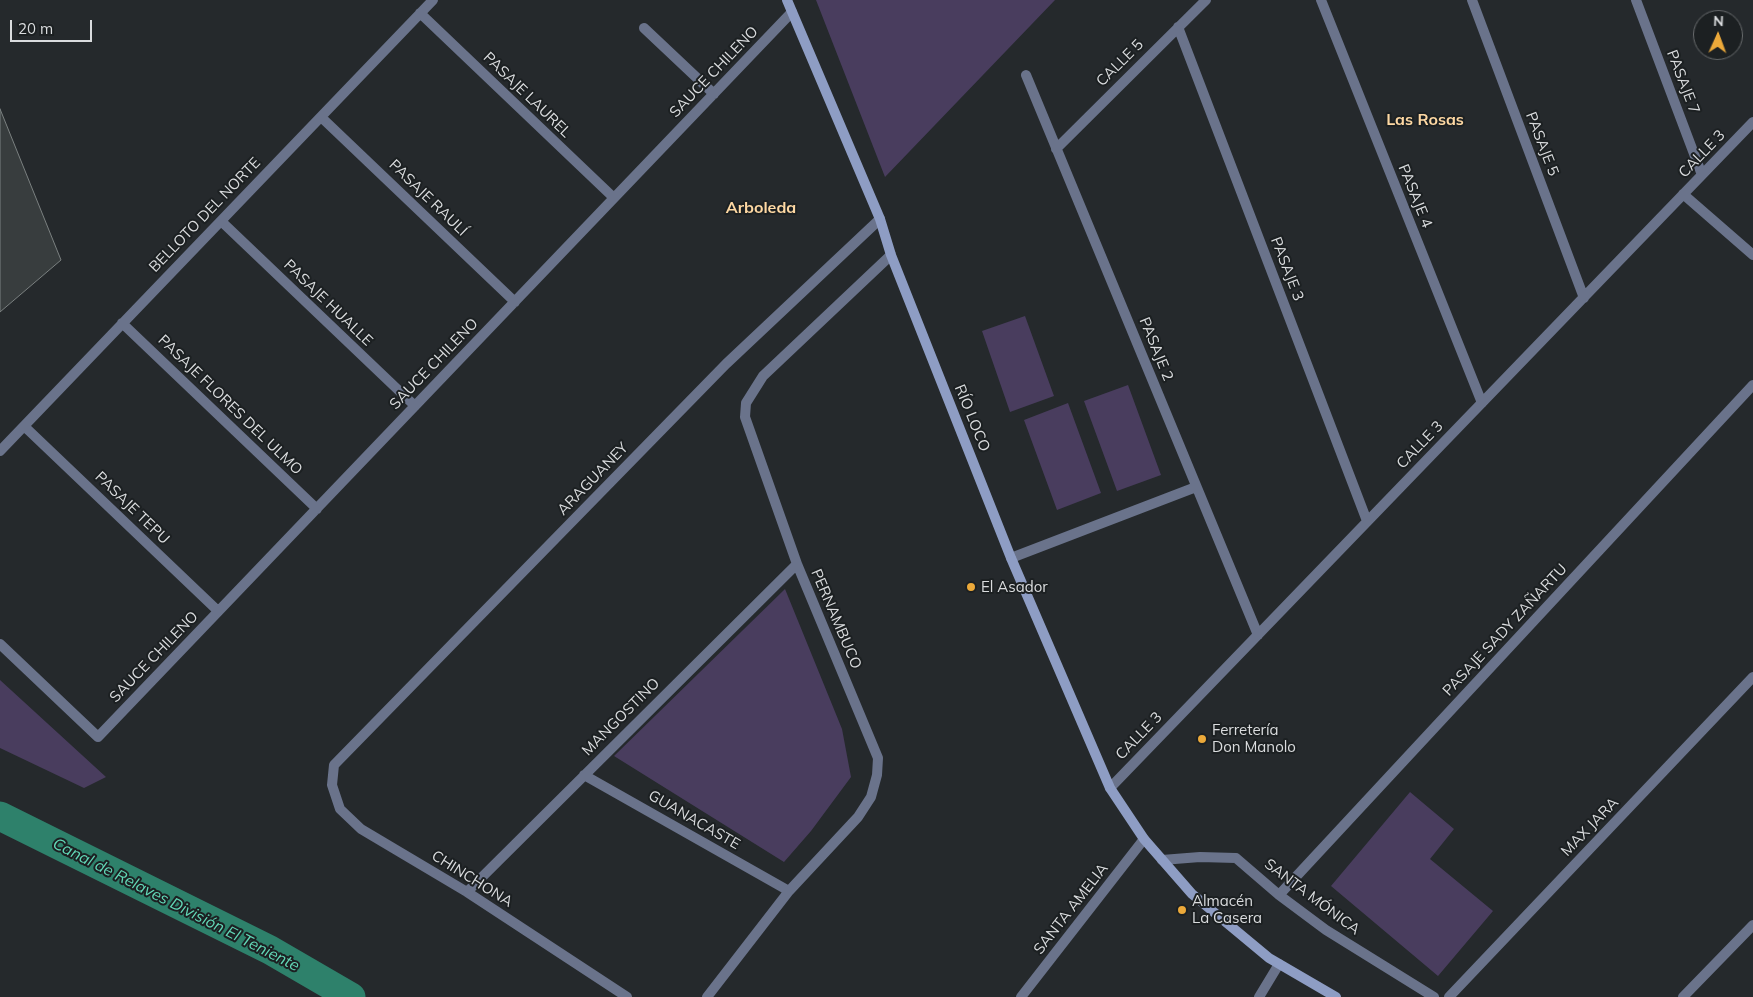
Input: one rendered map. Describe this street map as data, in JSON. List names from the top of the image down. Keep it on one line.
{"streets":{"street":["CALLE 5","SAUCE CHILENO","PASAJE 7","PASAJE LAUREL","PASAJE 5","CALLE 3","PASAJE 4","PASAJE RAULÍ","BELLOTO DEL NORTE","PASAJE 3","PASAJE HUALLE","PASAJE 2","PASAJE FLORES DEL ULMO","RÍO LOCO","ARAGUANEY","PASAJE TEPU","PERNAMBUCO","PASAJE SADY ZAÑARTU","MANGOSTINO","GUANACASTE","MAX JARA","CHINCHONA","SANTA MÓNICA","SANTA AMELIA"]},"crossings":[["CALLE 5","PASAJE 3"],["CALLE 5","PASAJE 2"],["SAUCE CHILENO","PASAJE LAUREL"],["SAUCE CHILENO","PASAJE RAULÍ"],["SAUCE CHILENO","PASAJE HUALLE"],["SAUCE CHILENO","PASAJE FLORES DEL ULMO"],["SAUCE CHILENO","RÍO LOCO"],["SAUCE CHILENO","PASAJE TEPU"],["PASAJE 7","CALLE 3"],["PASAJE LAUREL","BELLOTO DEL NORTE"],["PASAJE 5","CALLE 3"],["CALLE 3","PASAJE 4"],["CALLE 3","PASAJE 3"],["CALLE 3","PASAJE 2"],["CALLE 3","RÍO LOCO"],["PASAJE RAULÍ","BELLOTO DEL NORTE"],["BELLOTO DEL NORTE","PASAJE HUALLE"],["BELLOTO DEL NORTE","PASAJE FLORES DEL ULMO"],["BELLOTO DEL NORTE","PASAJE TEPU"],["RÍO LOCO","ARAGUANEY"],["RÍO LOCO","PERNAMBUCO"],["RÍO LOCO","SANTA AMELIA"],["ARAGUANEY","CHINCHONA"],["PERNAMBUCO","MANGOSTINO"],["PERNAMBUCO","GUANACASTE"],["PASAJE SADY ZAÑARTU","SANTA MÓNICA"],["MANGOSTINO","GUANACASTE"],["MANGOSTINO","CHINCHONA"]],"districts":["Las Rosas","Arboleda"],"water":["Canal de Relaves División El Teniente"],"places":["El Asador","Ferretería Don Manolo","Almacén La Casera"],"scale_bar":"20 m","north":"top"}
